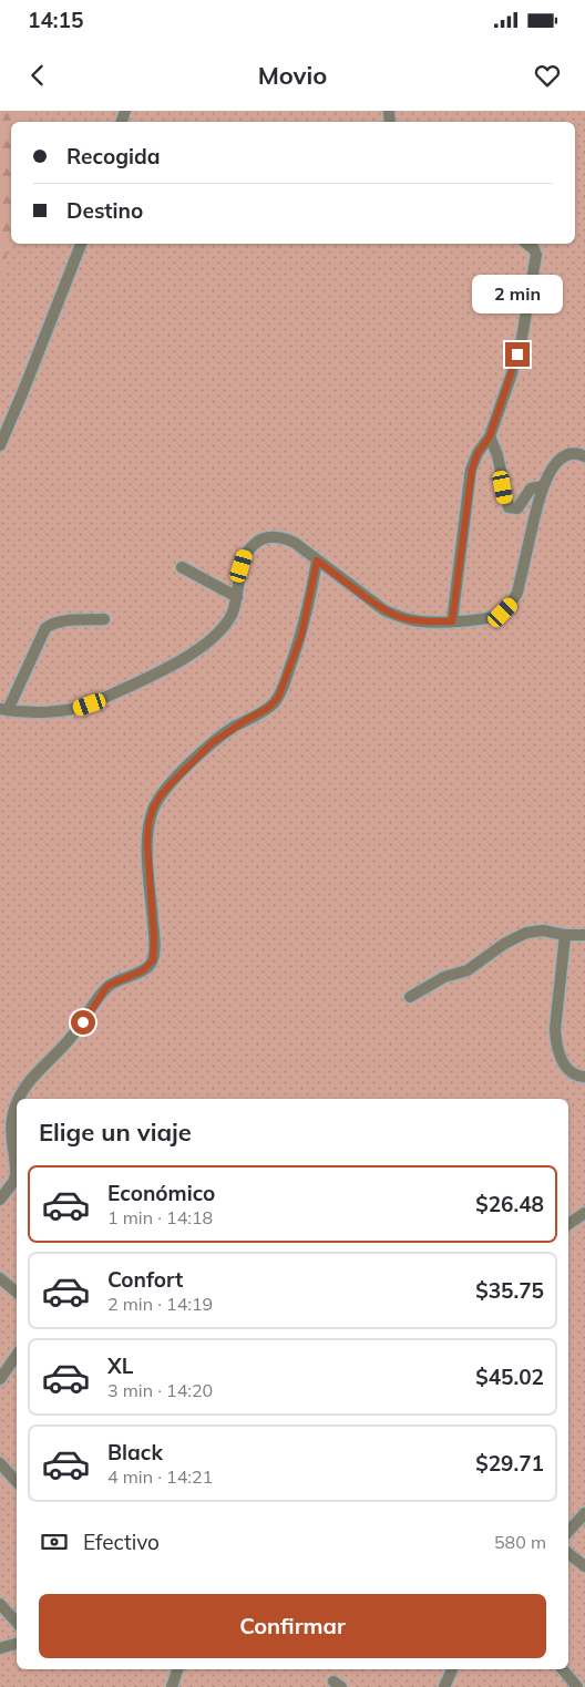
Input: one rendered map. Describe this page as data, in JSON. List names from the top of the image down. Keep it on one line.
{"page":{"status":"14:15","header":"Movio","banner":["Recogida","Destino"],"bubble":"2 min","heading":"Elige un viaje","list":[{"name":"Económico","note":"1 min · 14:18","value":"$26.48"},{"name":"Confort","note":"2 min · 14:19","value":"$35.75"},{"name":"XL","note":"3 min · 14:20","value":"$45.02"},{"name":"Black","note":"4 min · 14:21","value":"$29.71"}],"pay":["Efectivo","580 m"],"buttons":"Confirmar"}}
